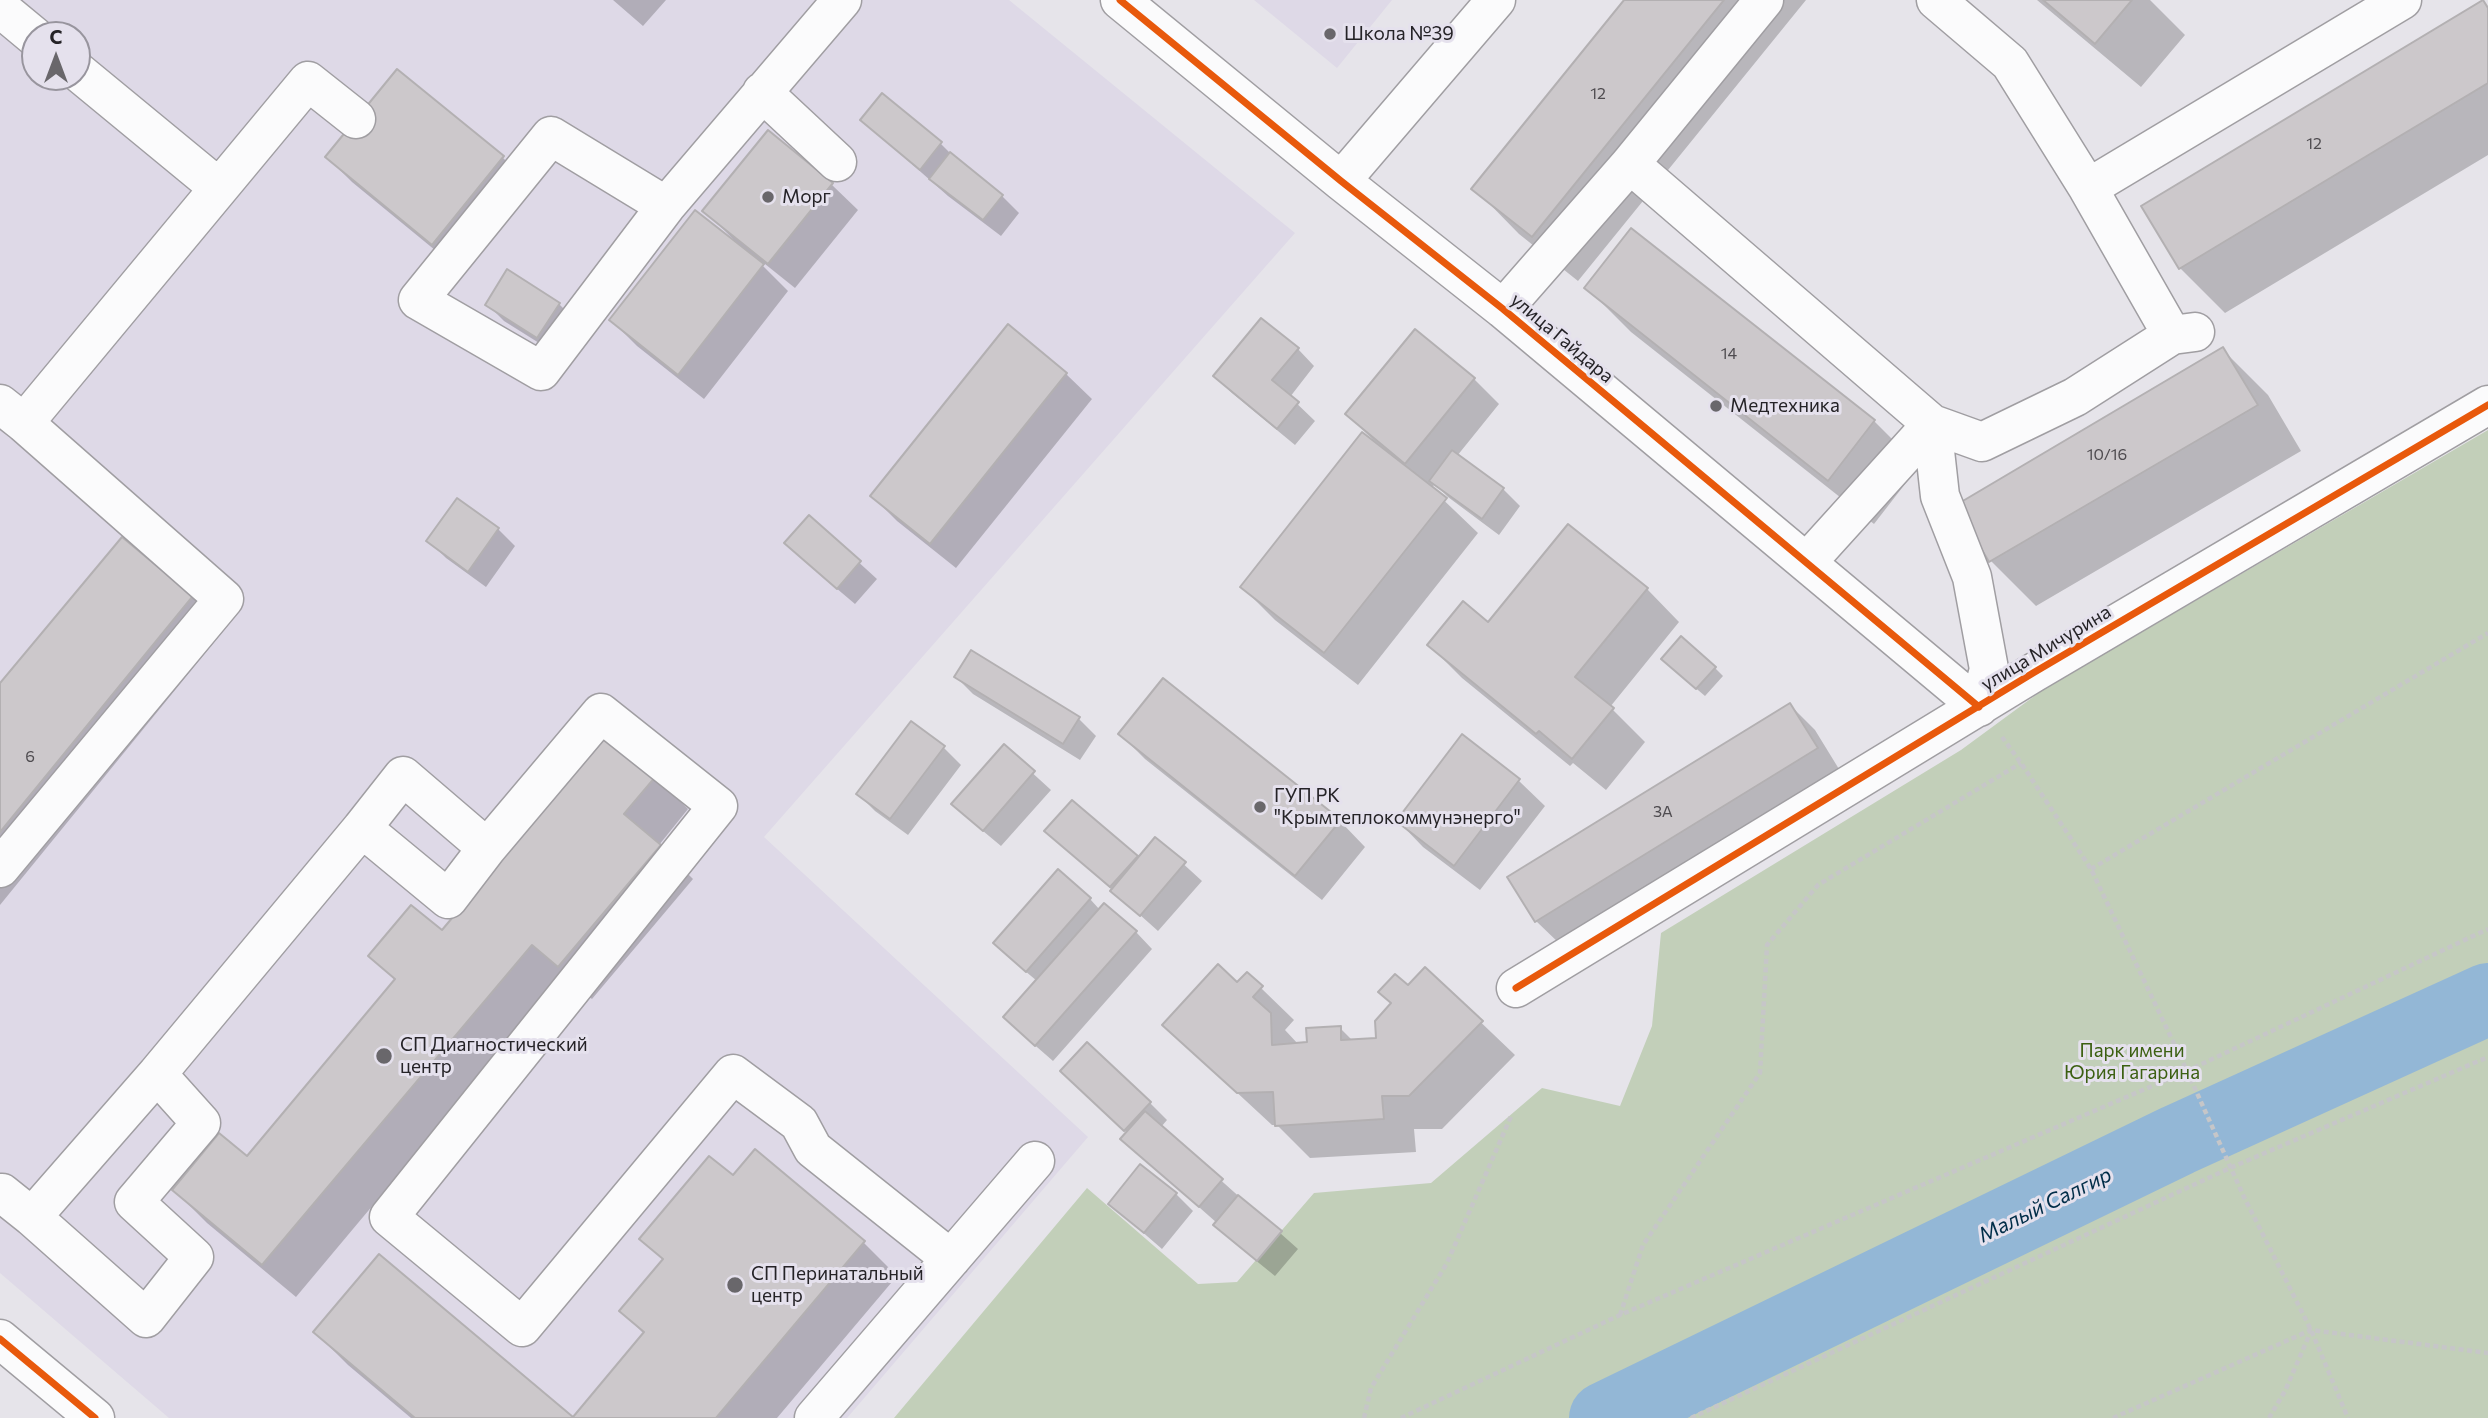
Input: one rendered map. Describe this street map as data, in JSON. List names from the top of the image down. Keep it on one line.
{"streets":{"street":["улица Гайдара","улица Мичурина"]},"crossings":[["улица Гайдара","улица Мичурина"]],"water":["Малый Салгир"],"parks":["Парк имени Юрия Гагарина"],"places":["Школа №39","Морг","Медтехника","ГУП РК \"Крымтеплокоммунэнерго\"","СП Диагностический центр","СП Перинатальный центр"],"house_numbers":["12","12","14","10/16","6","3А"],"north":"top"}
